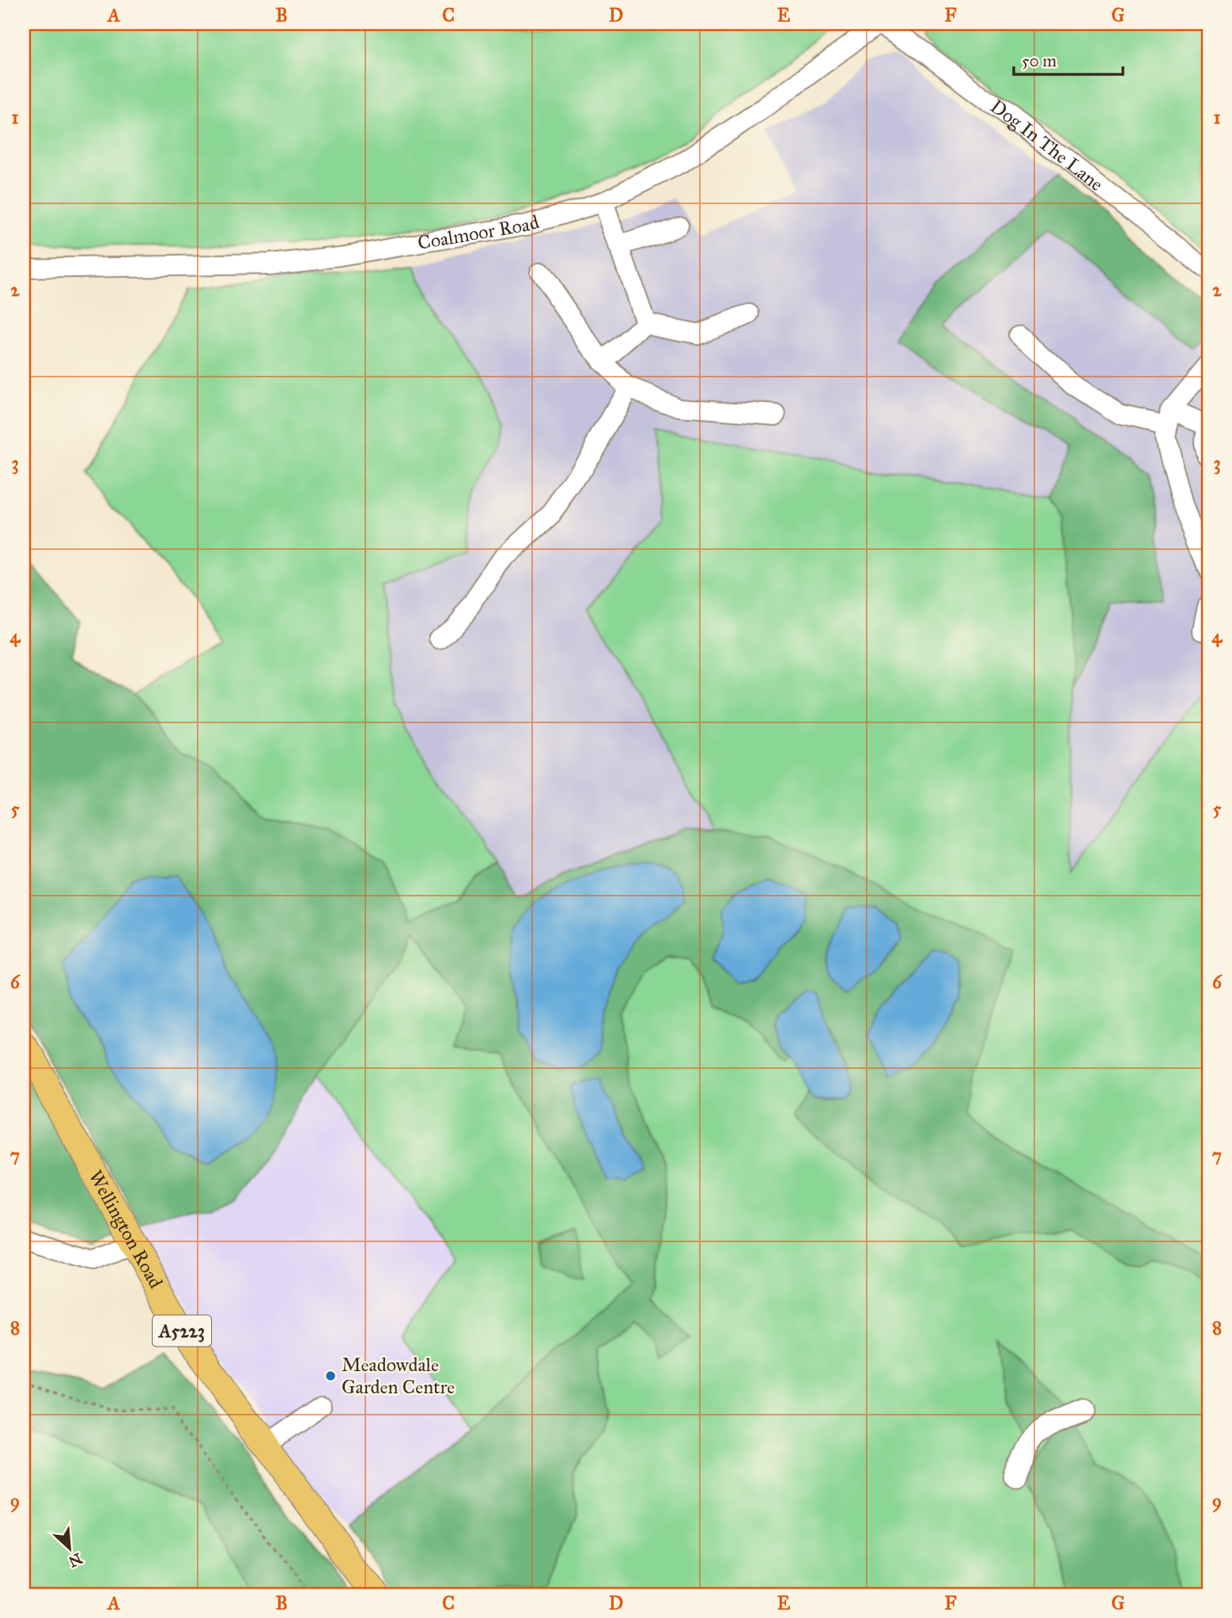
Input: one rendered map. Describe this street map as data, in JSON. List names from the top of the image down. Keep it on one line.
{"streets":{"main road":["Wellington Road","A5223"],"street":["Dog In The Lane","Coalmoor Road"]},"crossings":[["Dog In The Lane","Coalmoor Road"]],"places":["Meadowdale Garden Centre"],"scale_bar":"50 m","north":"bottom right","grid":{"columns":["A","B","C","D","E","F","G"],"rows":["1","2","3","4","5","6","7","8","9"]}}
